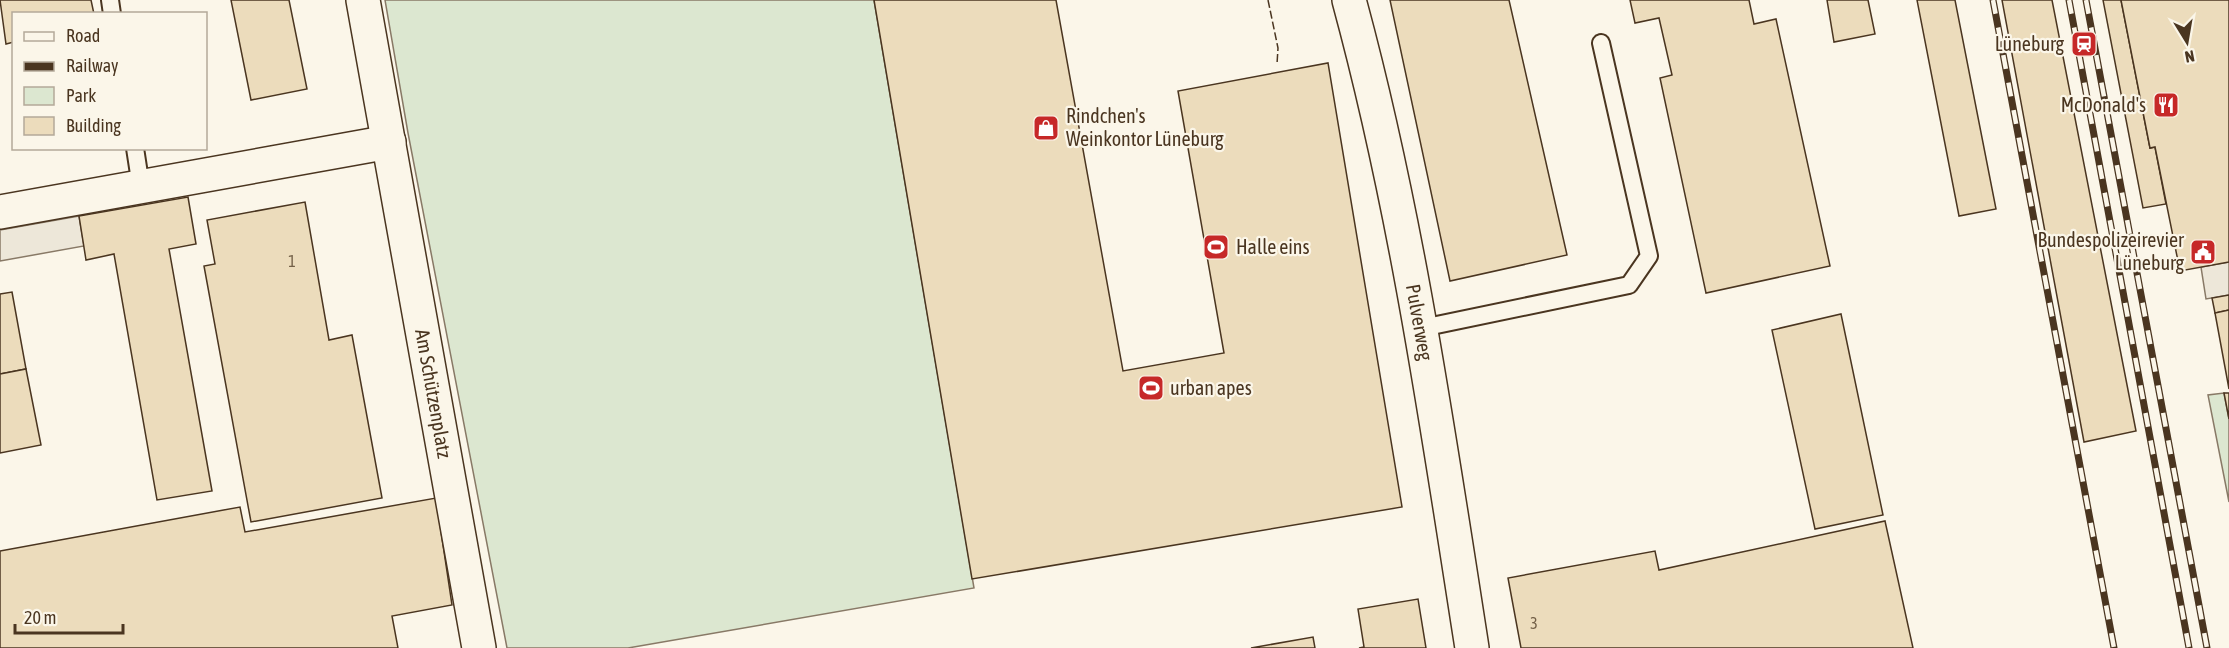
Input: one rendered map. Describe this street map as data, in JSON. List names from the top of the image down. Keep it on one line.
{"streets":{"street":["Pulverweg","Am Schützenplatz"]},"places":{"station":["Lüneburg"],"restaurant":["McDonald's"],"shop":["Rindchen's Weinkontor Lüneburg"],"sports":["Halle eins","urban apes"],"public building":["Bundespolizeirevier Lüneburg"]},"house_numbers":["1","3"],"legend":["Road","Railway","Park","Building"],"scale_bar":"20 m","north":"bottom"}
